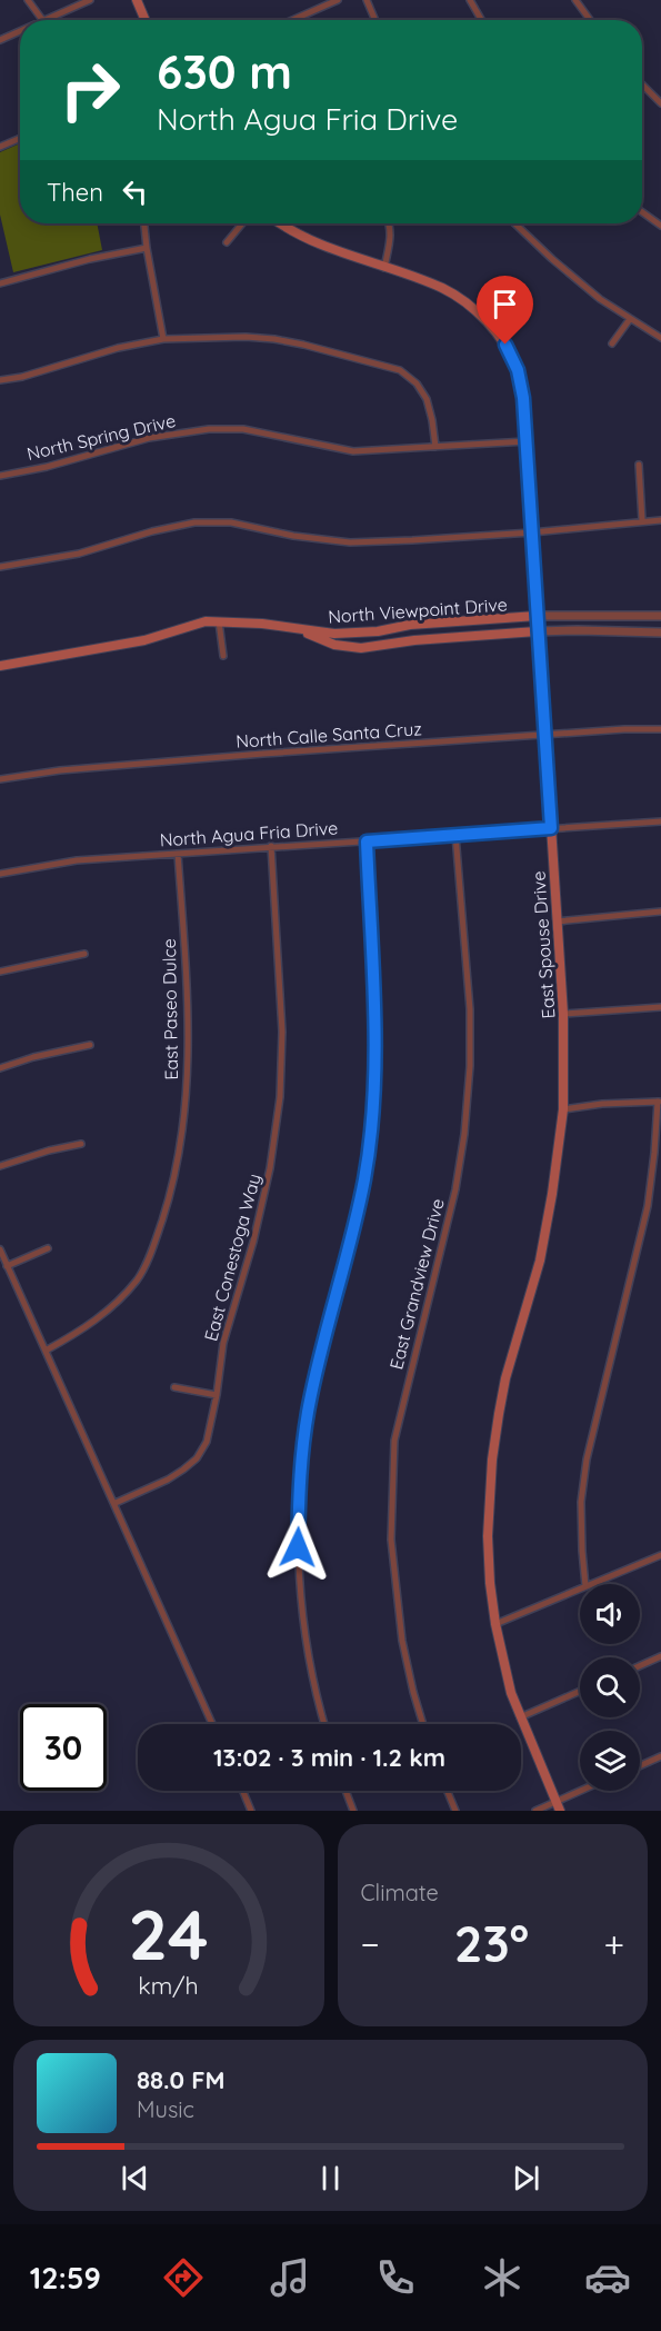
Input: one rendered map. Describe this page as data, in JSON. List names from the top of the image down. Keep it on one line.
{"streets":{"main road":["North Viewpoint Drive","East Spouse Drive"],"street":["North Spring Drive","North Calle Santa Cruz","North Agua Fria Drive","East Paseo Dulce","East Conestoga Way","East Grandview Drive"]},"crossings":[["North Spring Drive","East Spouse Drive"],["North Viewpoint Drive","East Spouse Drive"],["North Calle Santa Cruz","East Spouse Drive"],["North Agua Fria Drive","East Spouse Drive"],["North Agua Fria Drive","East Paseo Dulce"],["North Agua Fria Drive","East Conestoga Way"],["North Agua Fria Drive","East Grandview Drive"]],"page":{"turn":["630 m","North Agua Fria Drive"],"then":"Then","limit":"30","trip":"13:02 · 3 min · 1.2 km","tile":"Climate","heat":["−","23°","+"],"song":["88.0 FM","Music"],"tabs":"12:59","gauge":["24","km/h"]}}
